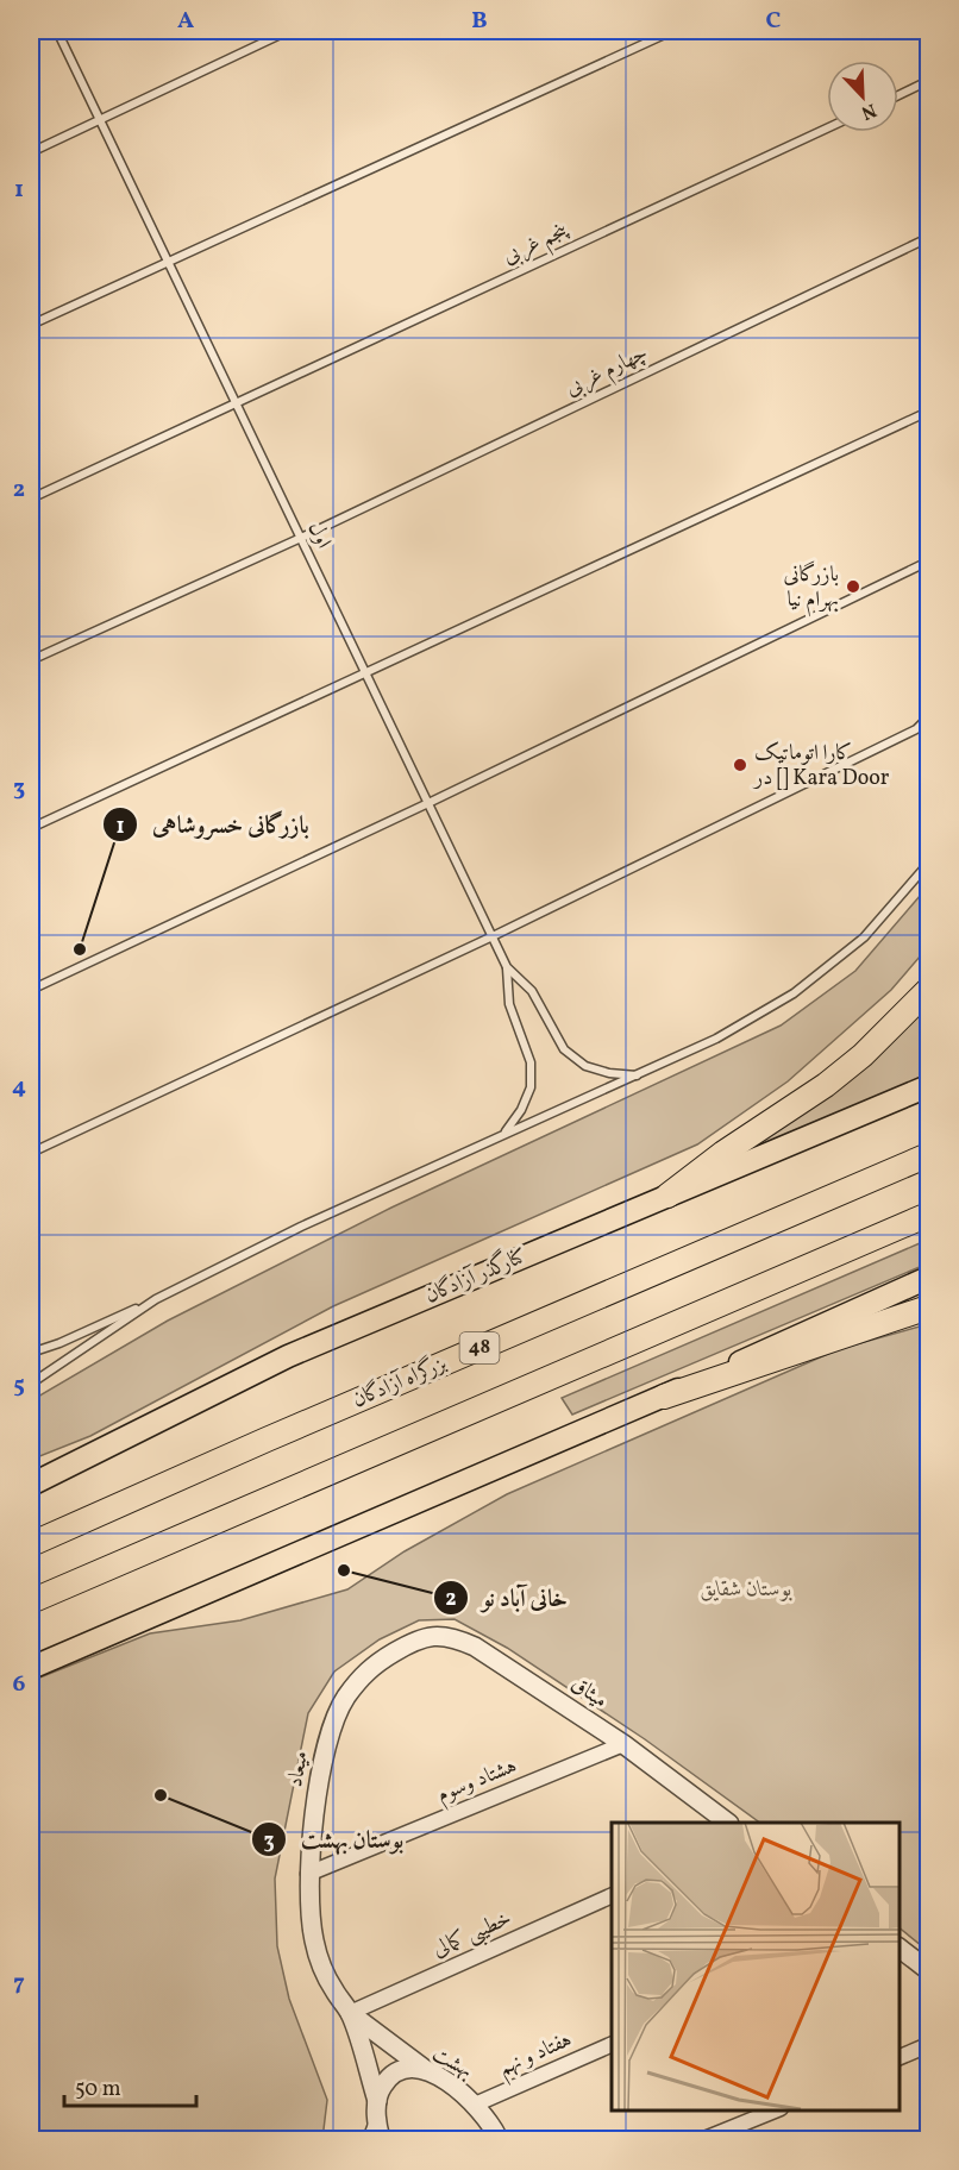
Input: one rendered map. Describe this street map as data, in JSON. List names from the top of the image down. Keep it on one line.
{"streets":{"highway":["48","بزرگراه آزادگان"],"main road":["کنارگذر آزادگان"],"street":["میثاق","میعاد","هشتاد وسوم","خطیبی کمالی","هفتاد و نهم","بهشت"],"lane":["پنجم غربی","چهارم غربی","اول"]},"crossings":[["پنجم غربی","اول"],["چهارم غربی","اول"],["میثاق","میعاد"],["میثاق","هشتاد وسوم"],["میعاد","هشتاد وسوم"],["میعاد","خطیبی کمالی"],["هفتاد و نهم","بهشت"]],"parks":["بوستان شقایق"],"places":["بازرگانی بهرام نیا","کارا اتوماتیک در [] Kara Door","بازرگانی خسروشاهی","خانی آباد نو","بوستان بهشت"],"scale_bar":"50 m","north":"bottom right","grid":{"columns":["A","B","C"],"rows":["1","2","3","4","5","6","7"]}}
